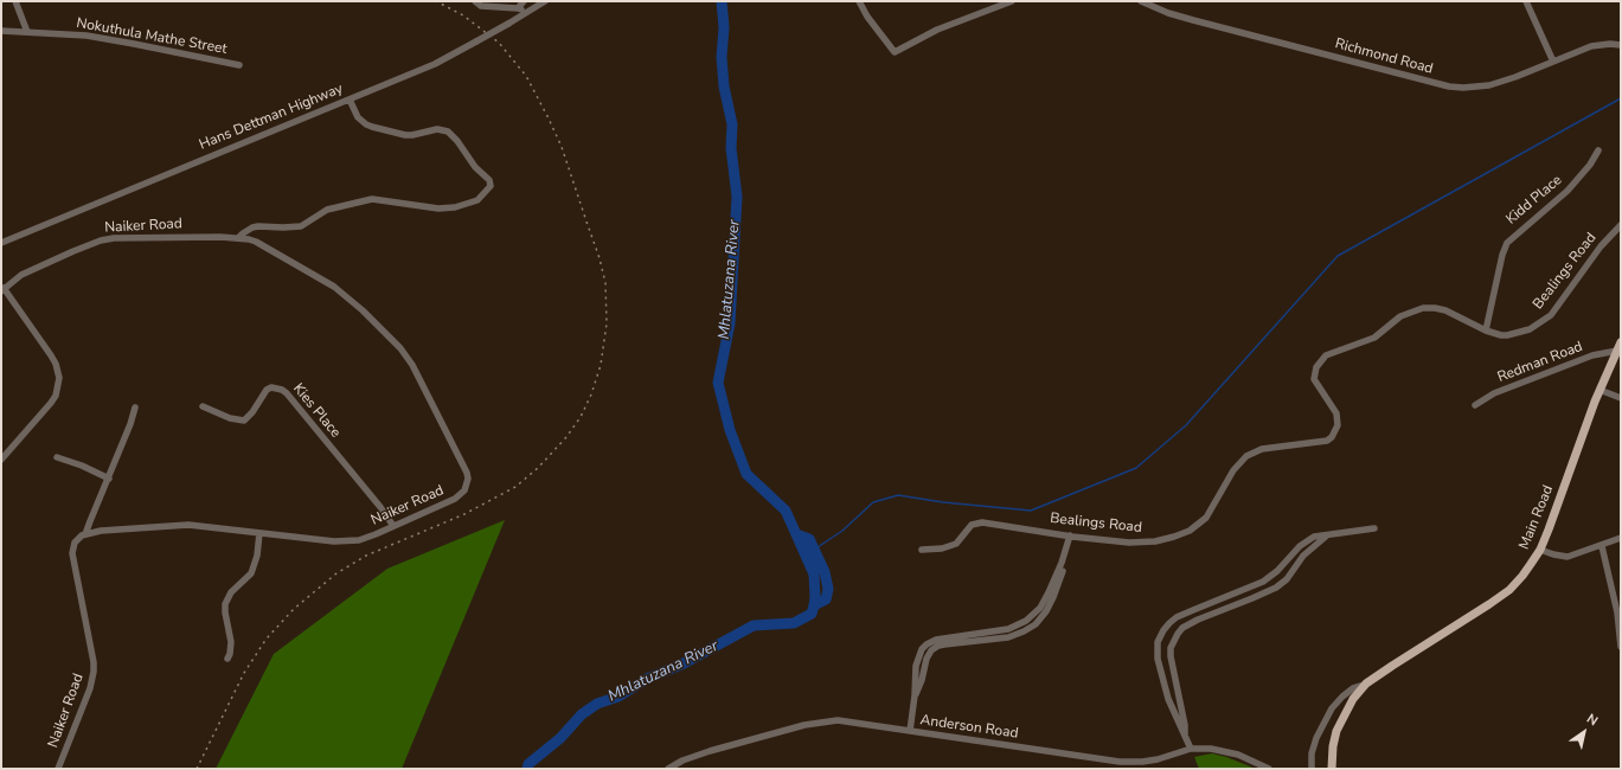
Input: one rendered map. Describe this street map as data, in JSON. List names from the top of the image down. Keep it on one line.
{"streets":{"main road":["Main Road"],"street":["Nokuthula Mathe Street","Richmond Road","Hans Dettman Highway","Kidd Place","Naiker Road","Bealings Road","Redman Road","Kies Place","Anderson Road"]},"crossings":[["Kidd Place","Bealings Road"],["Naiker Road","Kies Place"],["Redman Road","Main Road"]],"water":["Mhlatuzana River"],"north":"top right"}
